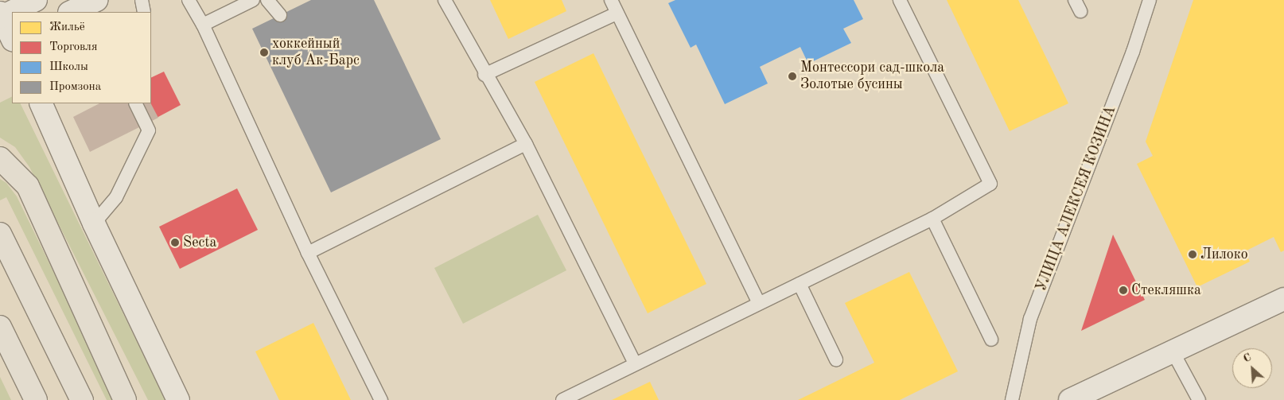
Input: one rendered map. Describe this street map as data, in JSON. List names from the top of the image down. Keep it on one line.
{"streets":{"lane":["УЛИЦА АЛЕКСЕЯ КОЗИНА"]},"places":["хоккейный клуб Ак-Барс","Монтессори сад-школа Золотые бусины","Secta","Лилоко","Стекляшка"],"legend":["Жильё","Торговля","Школы","Промзона"],"north":"top left"}
